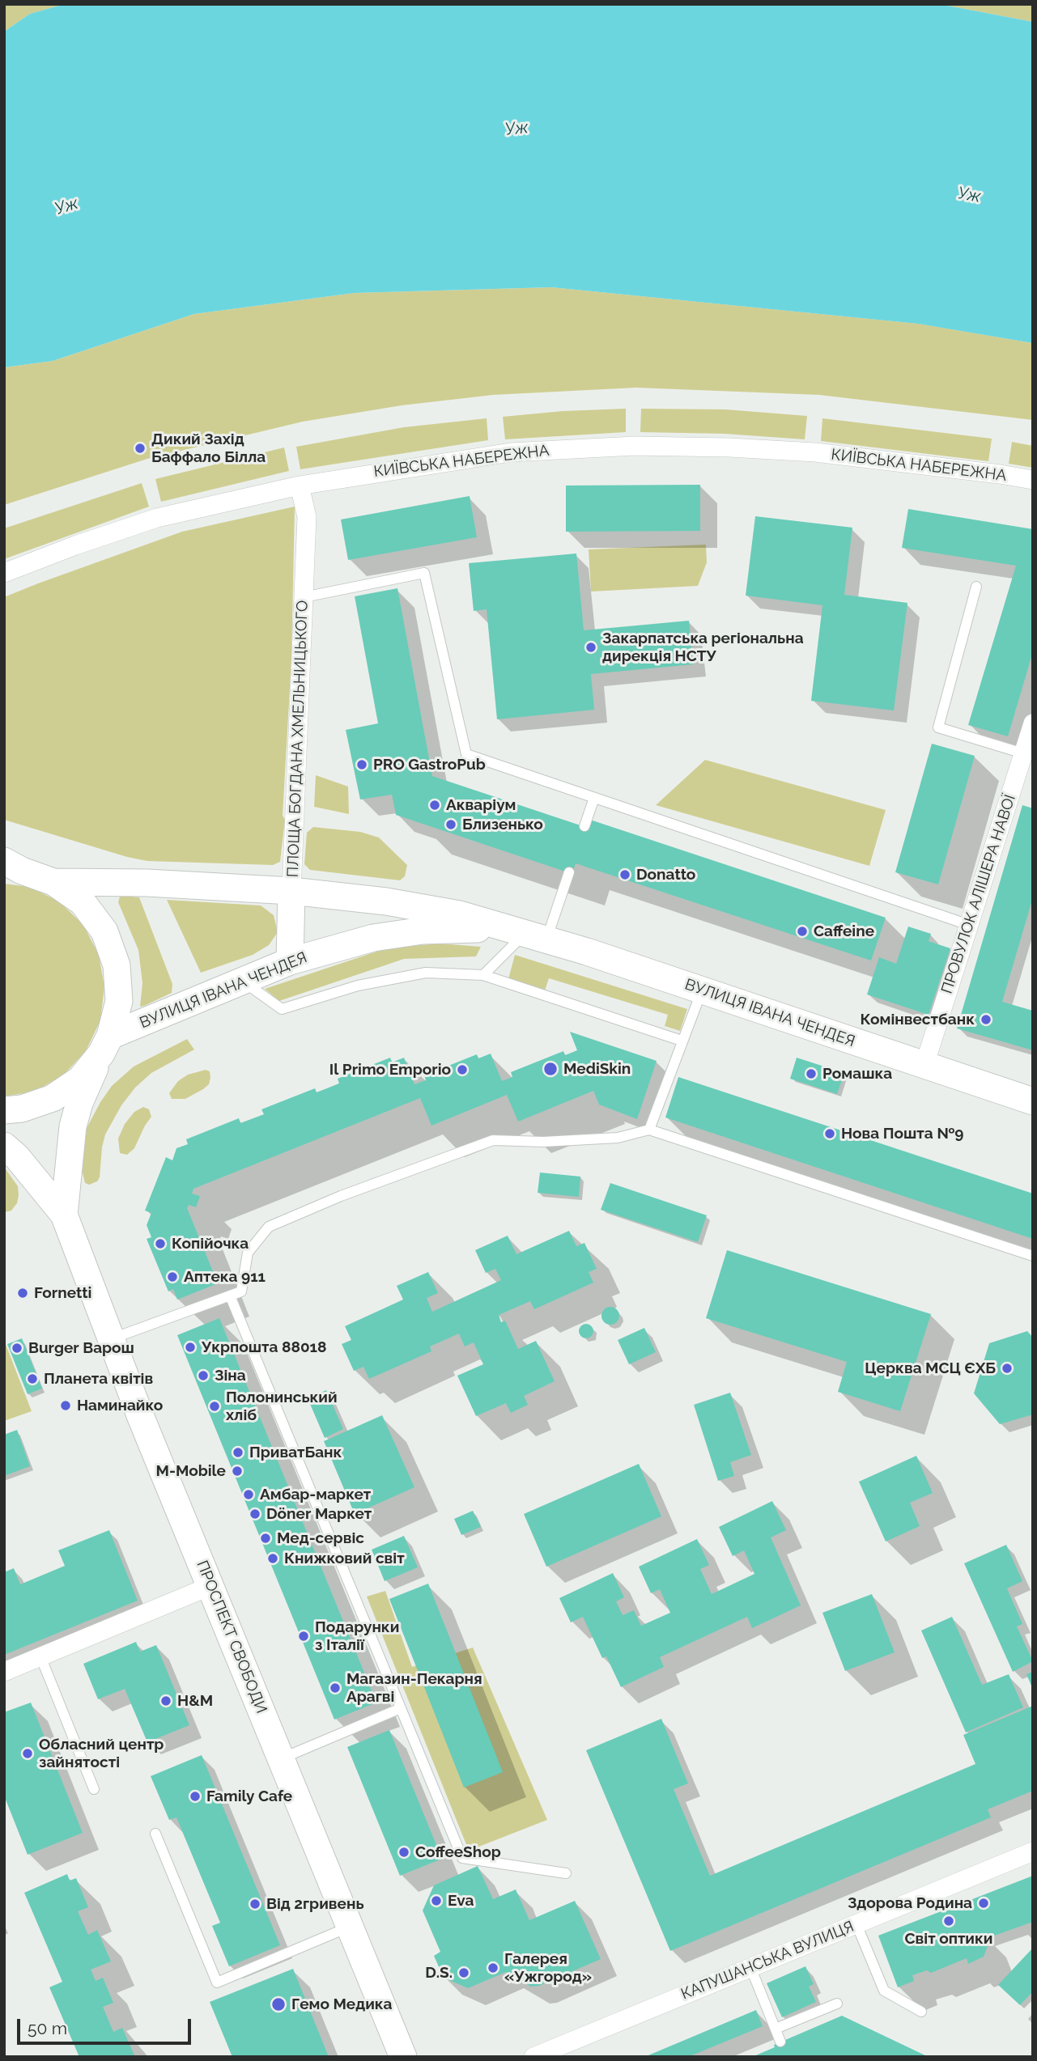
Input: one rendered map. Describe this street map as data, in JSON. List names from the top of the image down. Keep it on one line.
{"streets":{"main road":["ПЛОЩА БОГДАНА ХМЕЛЬНИЦЬКОГО","ВУЛИЦЯ ІВАНА ЧЕНДЕЯ","ПРОСПЕКТ СВОБОДИ"],"street":["КИЇВСЬКА НАБЕРЕЖНА","ПРОВУЛОК АЛІШЕРА НАВОЇ","КАПУШАНСЬКА ВУЛИЦЯ"]},"crossings":[["КИЇВСЬКА НАБЕРЕЖНА","ПЛОЩА БОГДАНА ХМЕЛЬНИЦЬКОГО"],["ПЛОЩА БОГДАНА ХМЕЛЬНИЦЬКОГО","ВУЛИЦЯ ІВАНА ЧЕНДЕЯ"],["ПЛОЩА БОГДАНА ХМЕЛЬНИЦЬКОГО","ПРОСПЕКТ СВОБОДИ"],["ПРОВУЛОК АЛІШЕРА НАВОЇ","ВУЛИЦЯ ІВАНА ЧЕНДЕЯ"],["ВУЛИЦЯ ІВАНА ЧЕНДЕЯ","ПРОСПЕКТ СВОБОДИ"]],"water":["Уж"],"places":["Дикий Захід Баффало Білла","Закарпатська регіональна дирекція НСТУ","PRO GastroPub","Акваріум","Близенько","Donatto","Caffeine","Комінвестбанк","MediSkin","Il Primo Emporio","Ромашка","Нова Пошта №9","Копійочка","Аптека 911","Fornetti","Укрпошта 88018","Burger Варош","Церква МСЦ ЄХБ","Зіна","Планета квітів","Наминайко","Полонинський хліб","ПриватБанк","M-Mobile","Амбар-маркет","Döner Маркет","Мед-сервіс","Книжковий світ","Подарунки з Італії","Магазин-Пекарня Арагві","H&M","Обласний центр зайнятості","Family Cafe","CoffeeShop","Eva","Здорова Родина","Від 2гривень","Світ оптики","Галерея «Ужгород»","D.S.","Гемо Медика"],"scale_bar":"50 m"}
